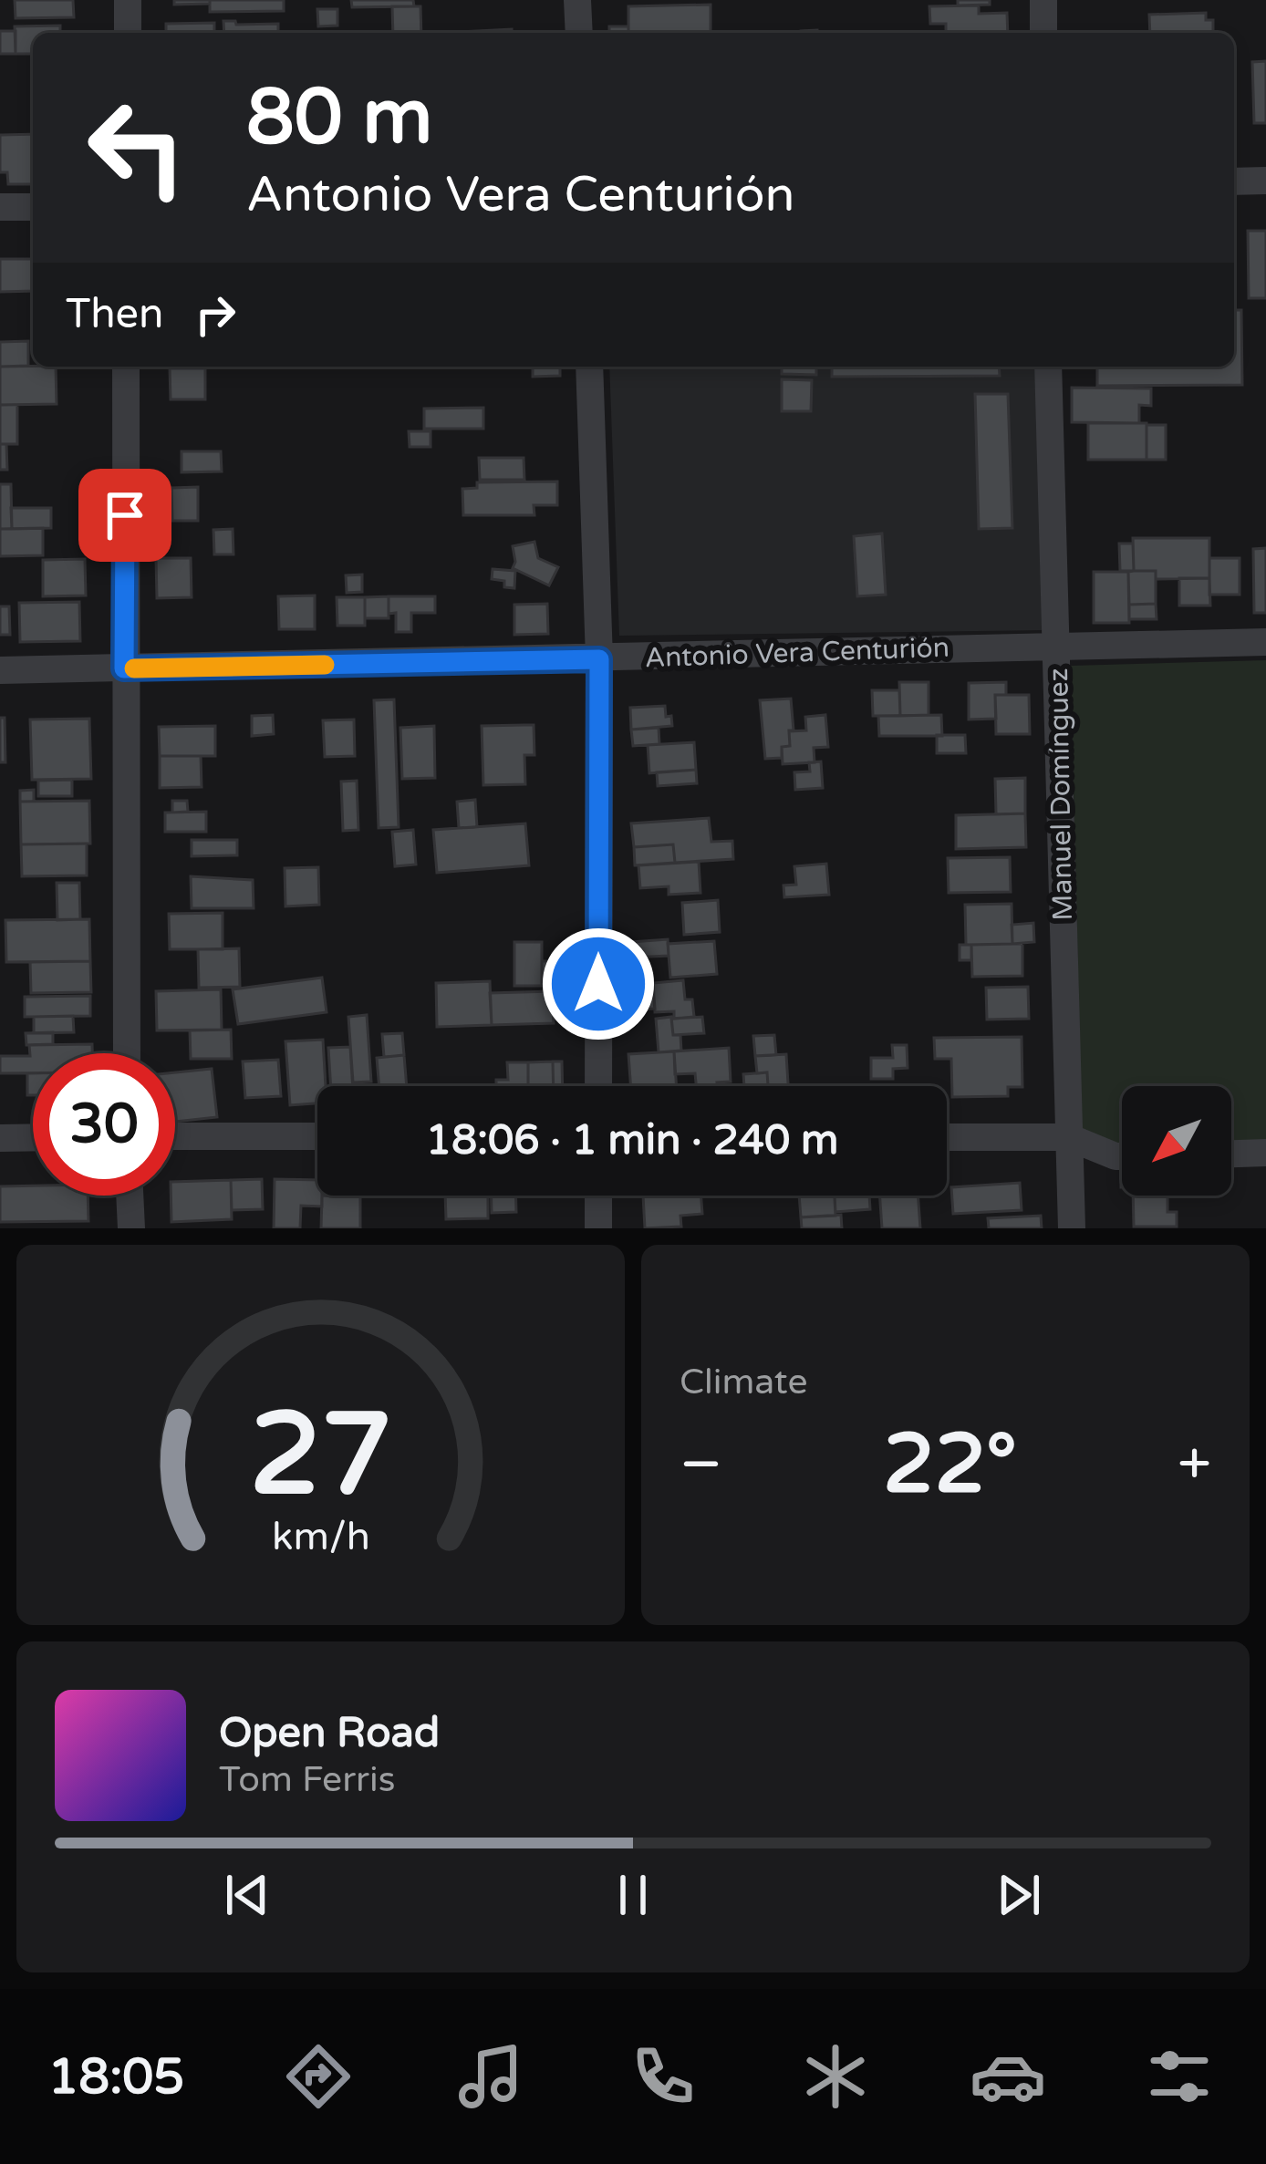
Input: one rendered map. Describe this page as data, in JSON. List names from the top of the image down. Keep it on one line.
{"streets":{"street":["Antonio Vera Centurión","Manuel Domínguez"]},"crossings":[["Antonio Vera Centurión","Manuel Domínguez"]],"north":"bottom left","page":{"turn":["80 m","Antonio Vera Centurión"],"then":"Then","limit":"30","trip":"18:06 · 1 min · 240 m","tile":"Climate","heat":["−","22°","+"],"song":["Open Road","Tom Ferris"],"tabs":"18:05","gauge":["27","km/h"]}}
